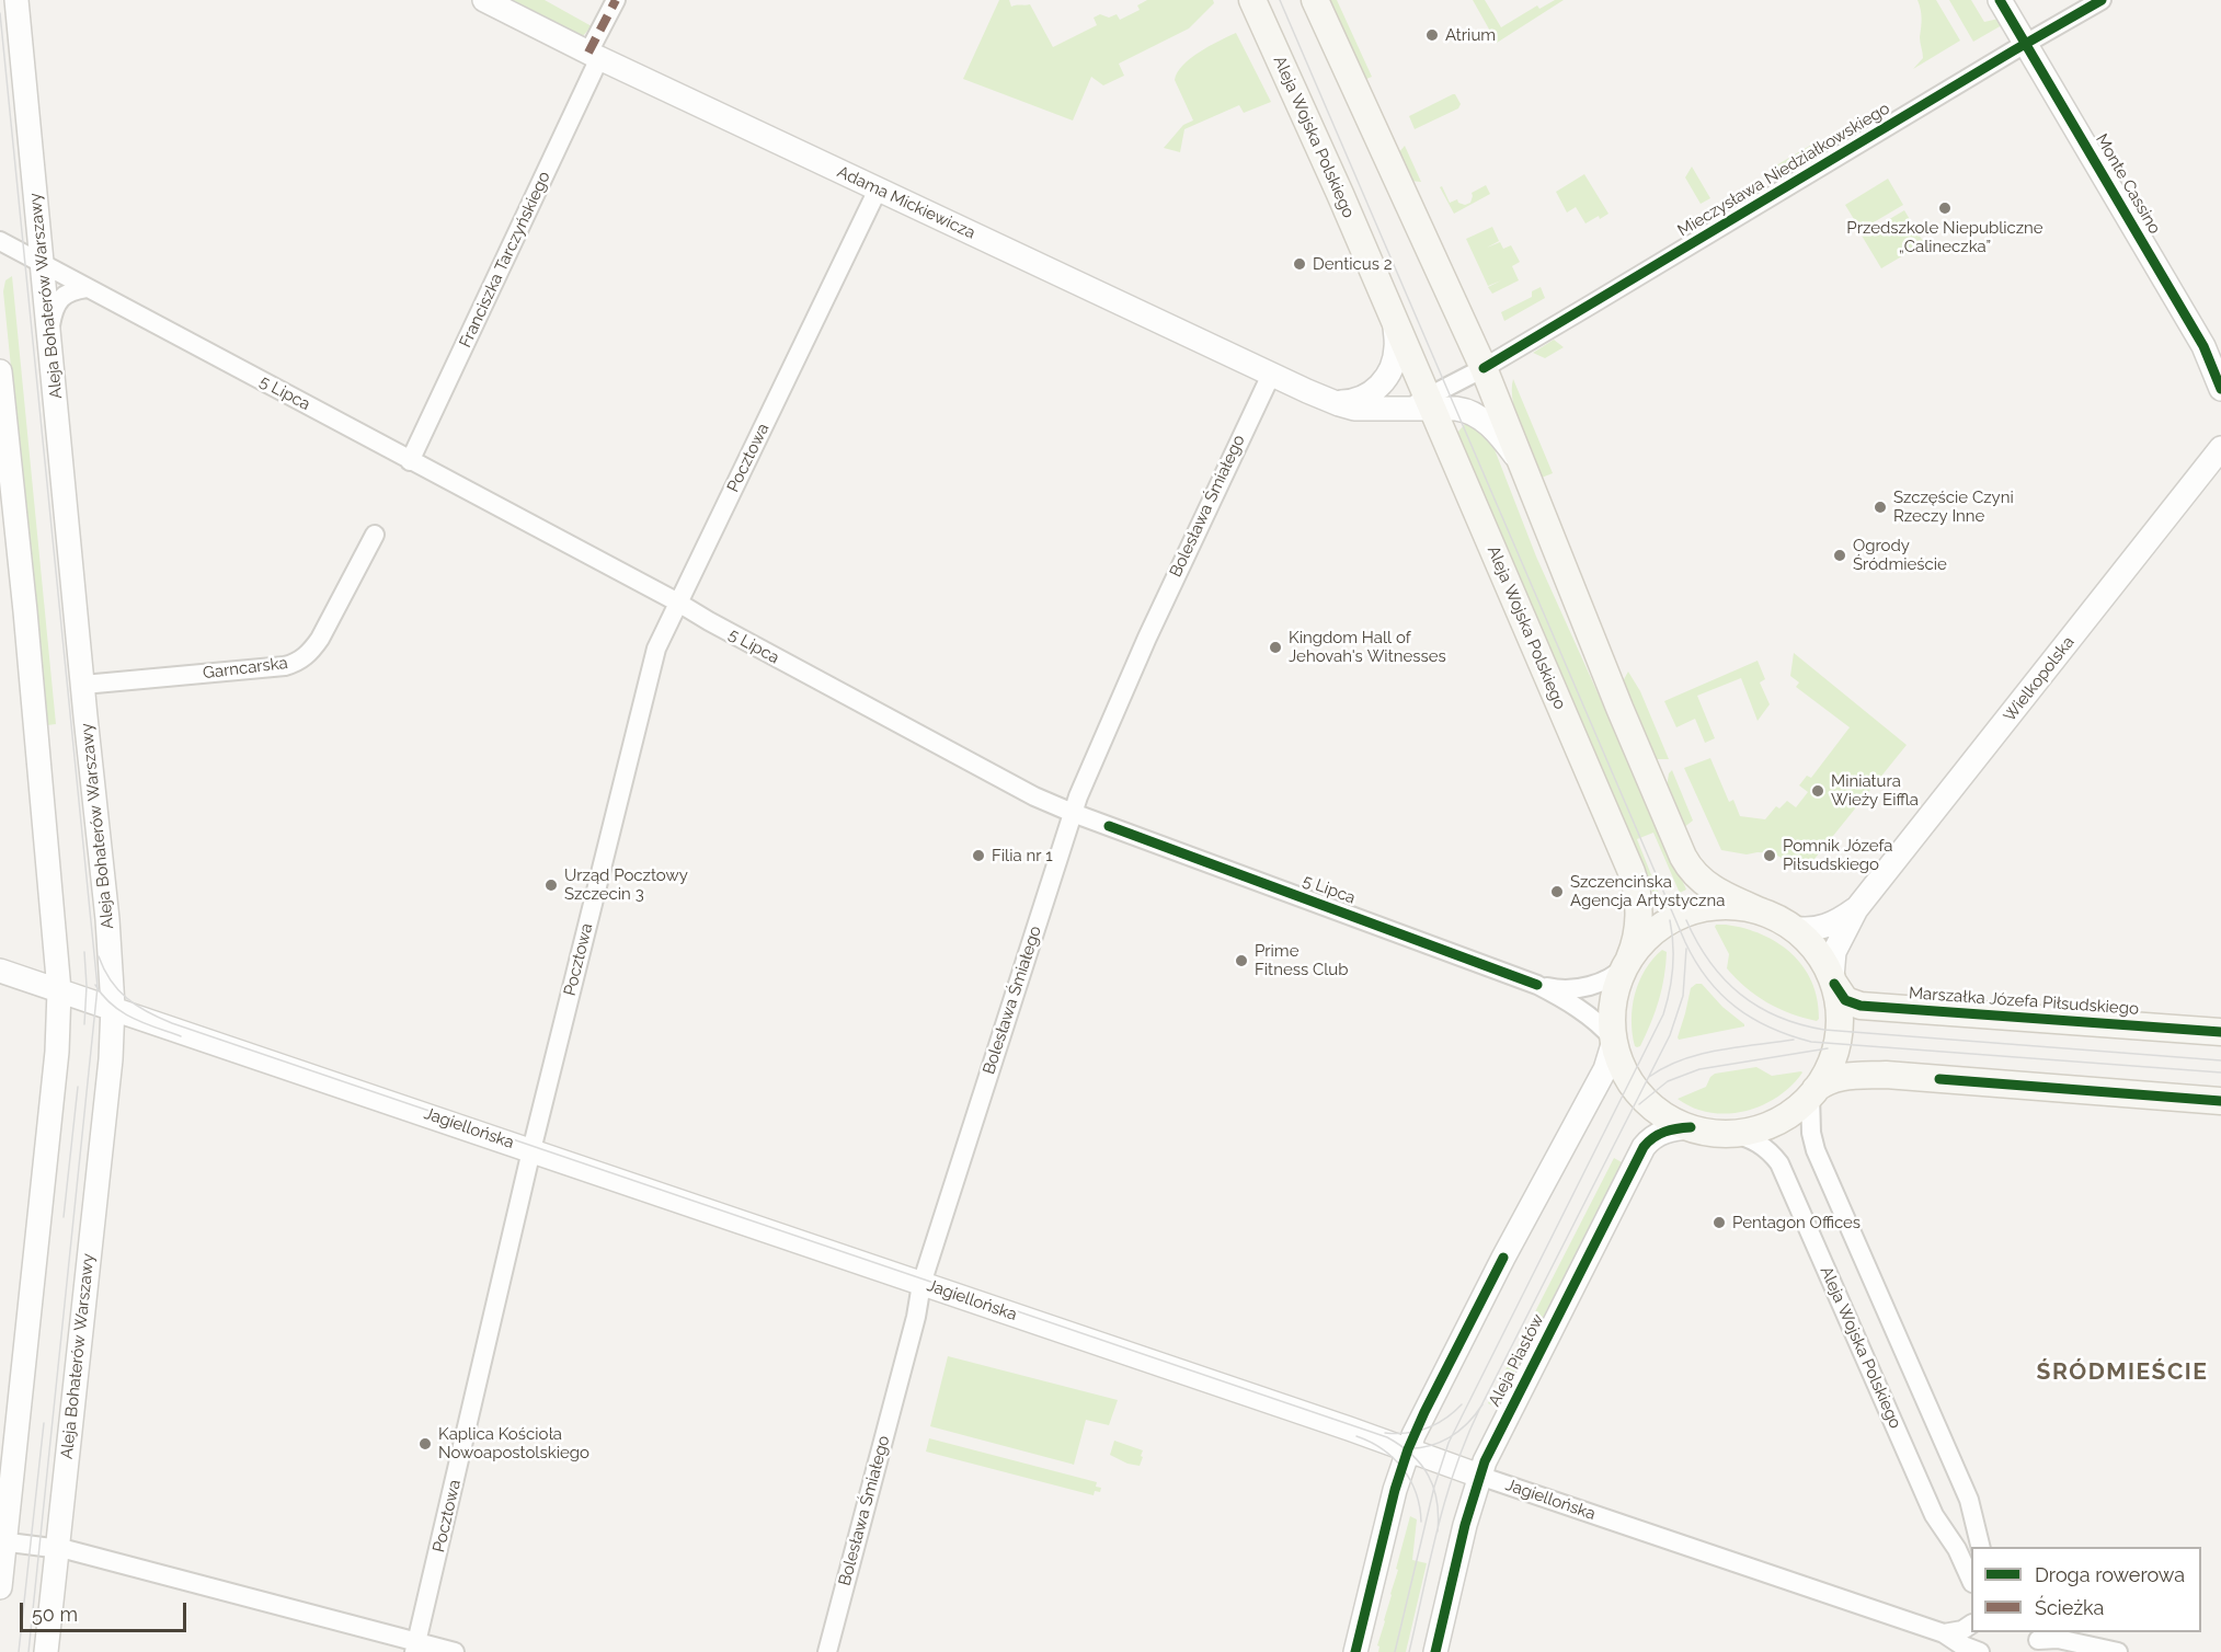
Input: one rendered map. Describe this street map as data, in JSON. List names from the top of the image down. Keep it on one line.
{"streets":{"main road":["Aleja Wojska Polskiego","Marszałka Józefa Piłsudskiego"],"street":["Mieczysława Niedziałkowskiego","Monte Cassino","Adama Mickiewicza","Franciszka Tarczyńskiego","Aleja Bohaterów Warszawy","5 Lipca","Pocztowa","Bolesława Śmiałego","Garncarska","Wielkopolska","Jagiellońska","Aleja Piastów"]},"crossings":[["Aleja Wojska Polskiego","Adama Mickiewicza"],["Aleja Wojska Polskiego","5 Lipca"],["Aleja Wojska Polskiego","Wielkopolska"],["Aleja Wojska Polskiego","Marszałka Józefa Piłsudskiego"],["Aleja Wojska Polskiego","Aleja Piastów"],["Mieczysława Niedziałkowskiego","Monte Cassino"],["Adama Mickiewicza","Franciszka Tarczyńskiego"],["Adama Mickiewicza","Pocztowa"],["Adama Mickiewicza","Bolesława Śmiałego"],["Franciszka Tarczyńskiego","5 Lipca"],["Aleja Bohaterów Warszawy","5 Lipca"],["Aleja Bohaterów Warszawy","Garncarska"],["Aleja Bohaterów Warszawy","Jagiellońska"],["5 Lipca","Pocztowa"],["5 Lipca","Bolesława Śmiałego"],["5 Lipca","Wielkopolska"],["5 Lipca","Marszałka Józefa Piłsudskiego"],["5 Lipca","Aleja Piastów"],["Pocztowa","Jagiellońska"],["Bolesława Śmiałego","Jagiellońska"],["Wielkopolska","Marszałka Józefa Piłsudskiego"],["Wielkopolska","Aleja Piastów"],["Marszałka Józefa Piłsudskiego","Aleja Piastów"],["Jagiellońska","Aleja Piastów"]],"districts":["ŚRÓDMIEŚCIE"],"places":["Atrium","Przedszkole Niepubliczne „Calineczka”","Denticus 2","Szczęście Czyni Rzeczy Inne","Ogrody Śródmieście","Kingdom Hall of Jehovah's Witnesses","Miniatura Wieży Eiffla","Filia nr 1","Pomnik Józefa Piłsudskiego","Urząd Pocztowy Szczecin 3","Szczencińska Agencja Artystyczna","Prime Fitness Club","Pentagon Offices","Kaplica Kościoła Nowoapostolskiego"],"legend":["Droga rowerowa","Ścieżka"],"scale_bar":"50 m"}
